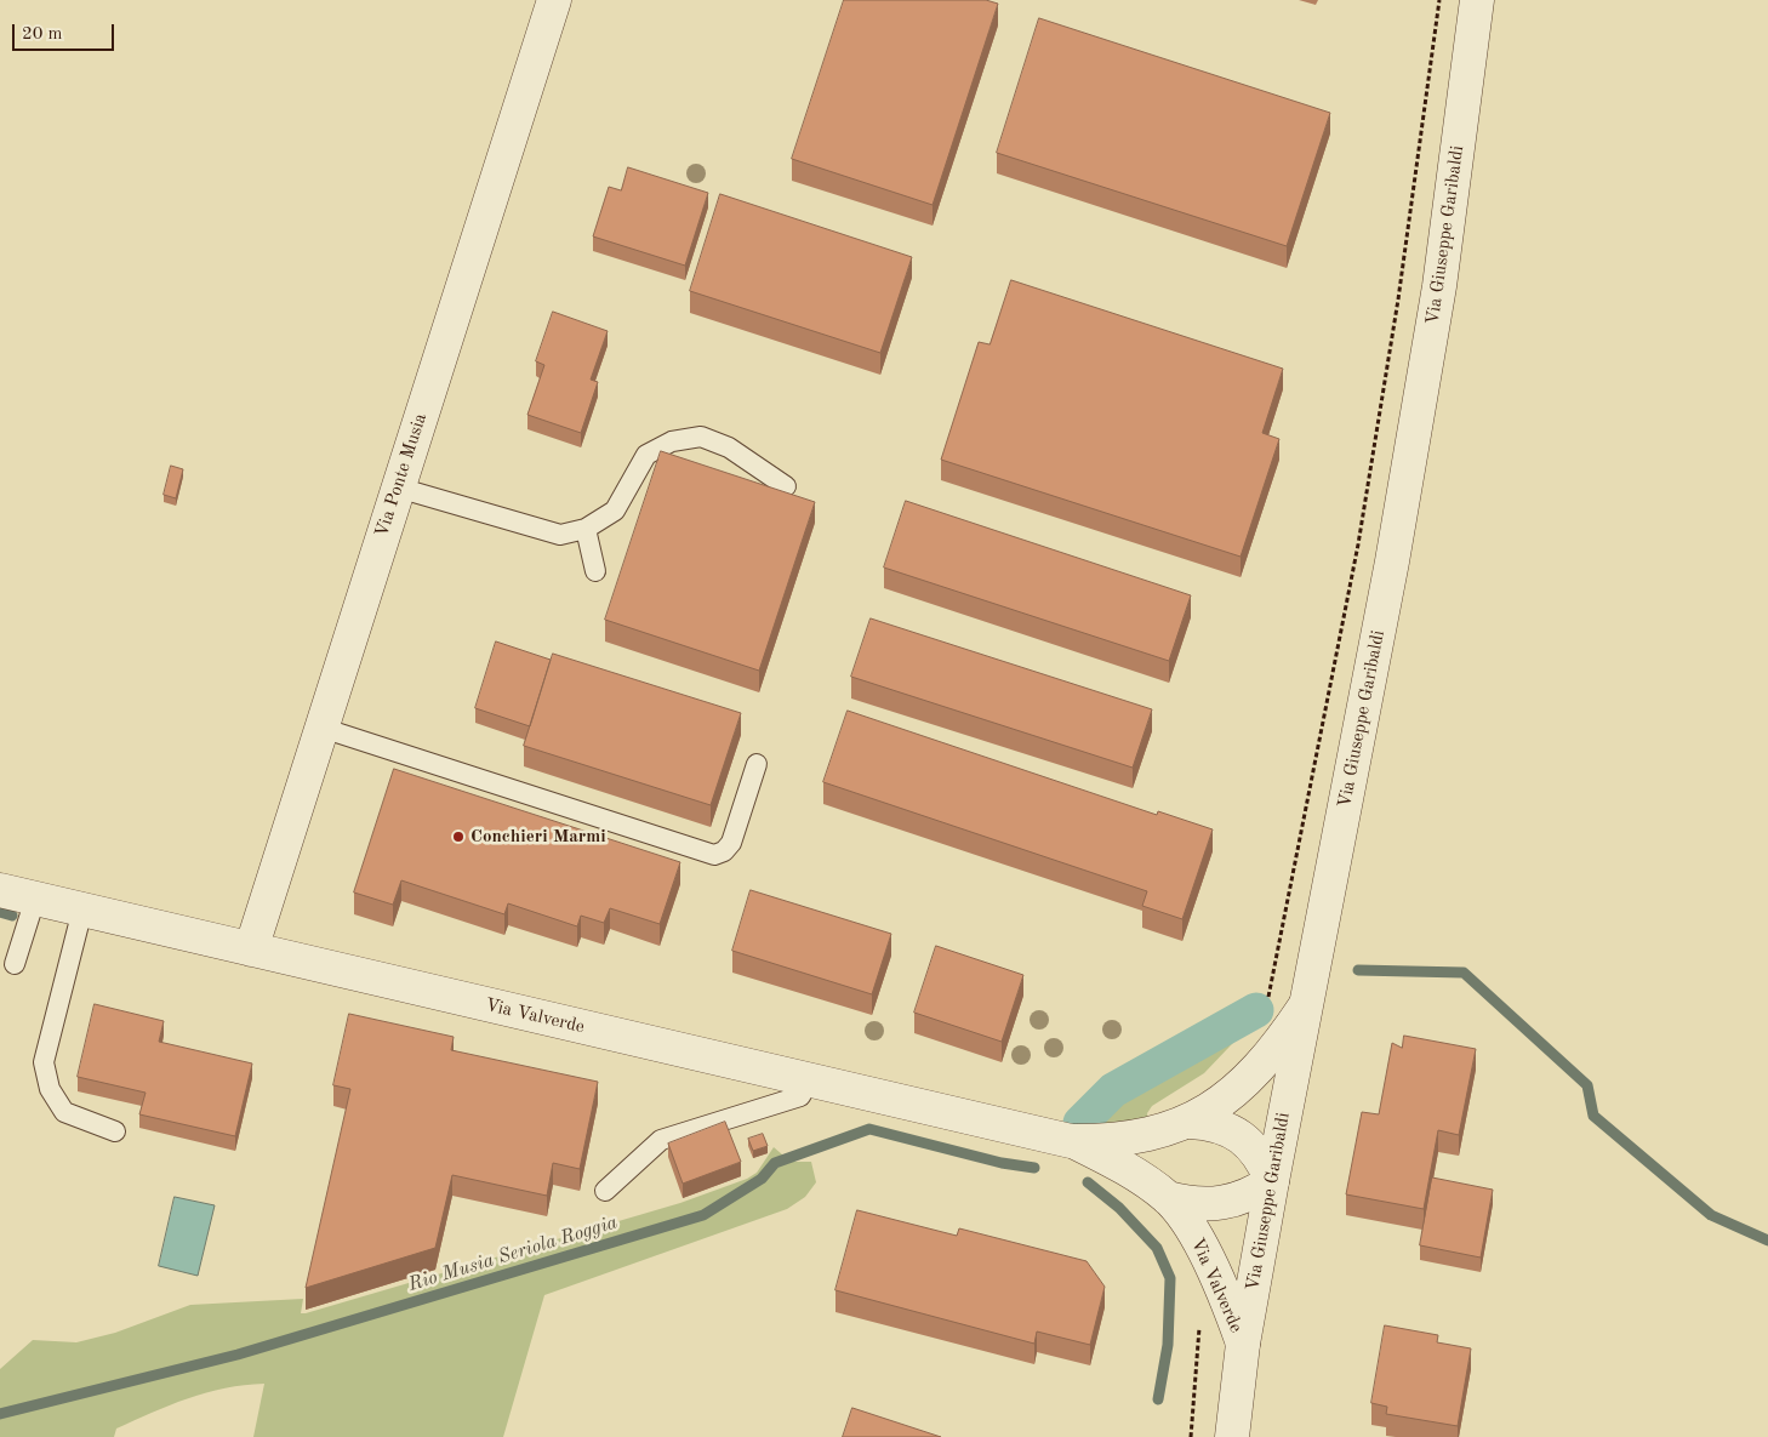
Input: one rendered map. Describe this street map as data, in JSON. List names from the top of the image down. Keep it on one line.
{"streets":{"street":["Via Giuseppe Garibaldi","Via Ponte Musia","Via Valverde"]},"crossings":[["Via Giuseppe Garibaldi","Via Valverde"],["Via Ponte Musia","Via Valverde"]],"water":["Rio Musia Seriola Roggia"],"places":["Conchieri Marmi"],"scale_bar":"20 m"}
